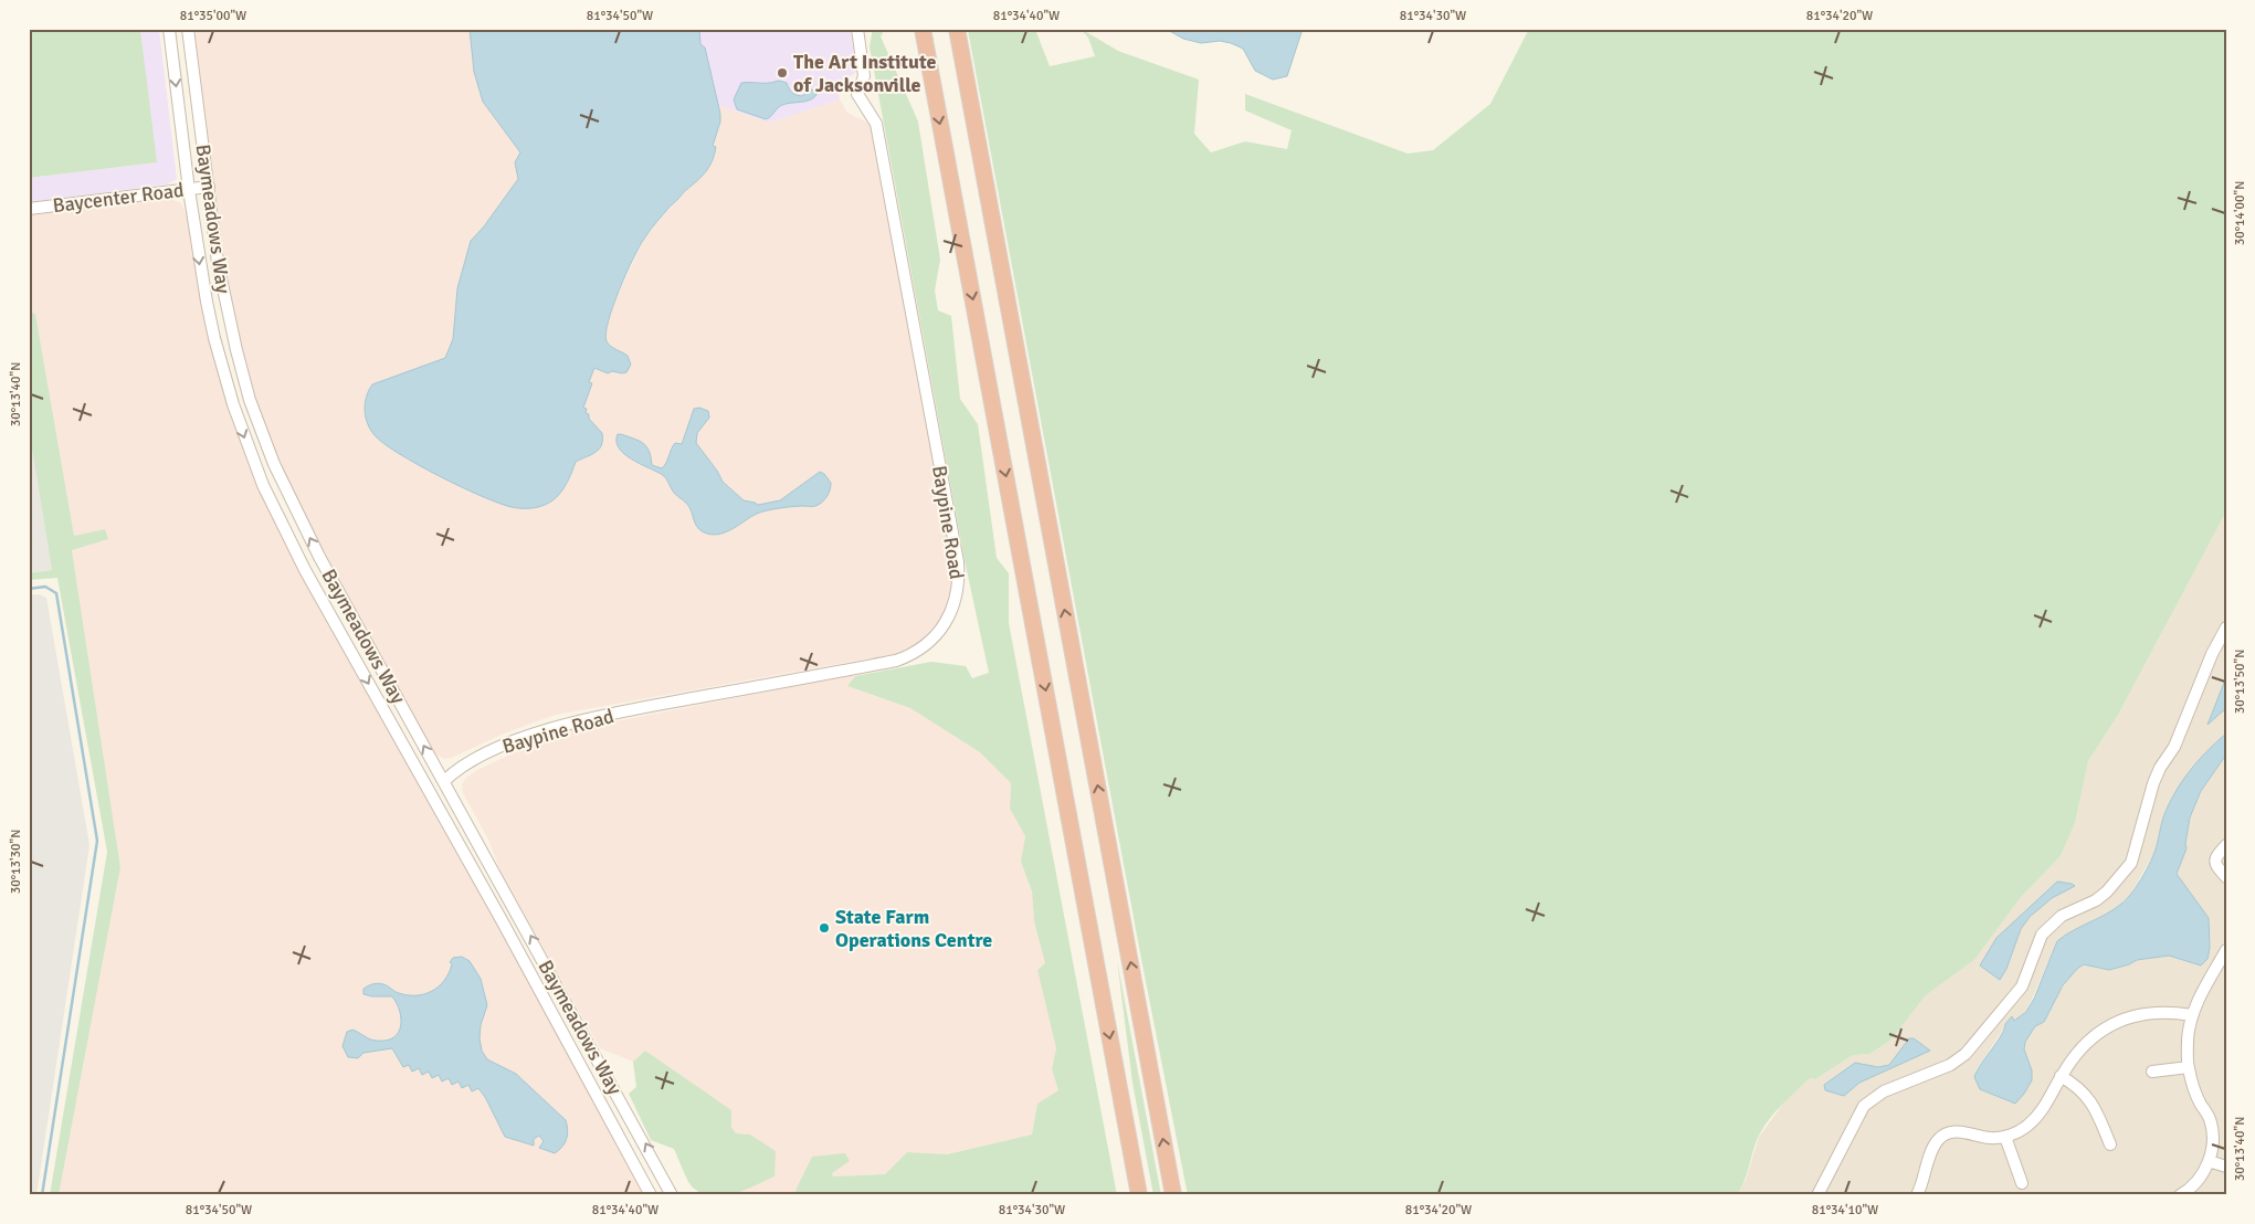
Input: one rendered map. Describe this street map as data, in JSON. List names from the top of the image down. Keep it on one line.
{"streets":{"street":["Baycenter Road","Baymeadows Way","Baypine Road"]},"crossings":[["Baycenter Road","Baymeadows Way"],["Baymeadows Way","Baypine Road"]],"places":["The Art Institute of Jacksonville","State Farm Operations Centre"],"coordinates":["81°35'00\"W","81°34'50\"W","81°34'40\"W","81°34'30\"W","81°34'20\"W","30°14'00\"N","30°13'40\"N","30°13'50\"N","30°13'30\"N","81°34'10\"W"]}
